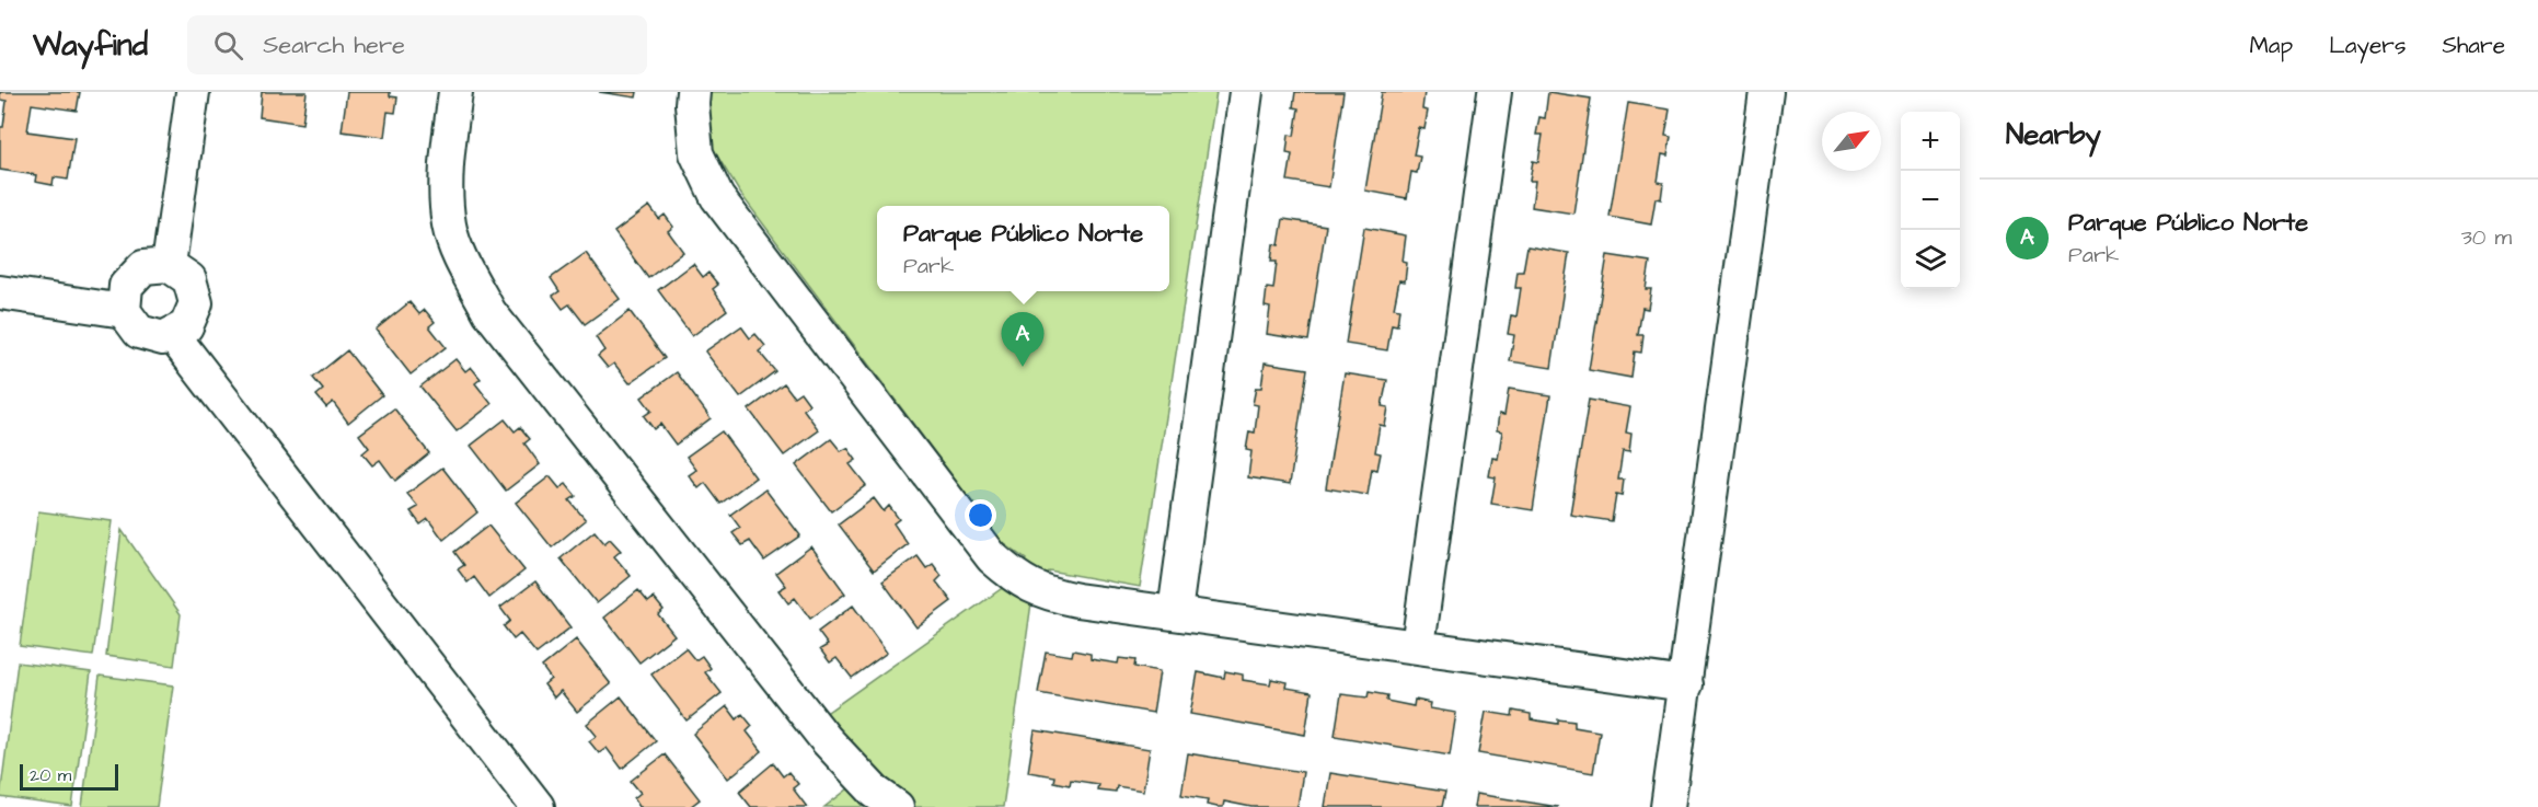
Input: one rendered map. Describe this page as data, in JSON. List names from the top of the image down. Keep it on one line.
{"scale_bar":"20 m","north":"top right","page":{"header":"Wayfind","search":"Search here","nav":["Map","Layers","Share"],"heading":"Nearby","map_buttons":["+","−"],"list":[{"mark":"A","name":"Parque Público Norte","note":"Park","value":"30 m"}],"popup":["Parque Público Norte","Park"],"pins":"A","scale":"20 m"}}
